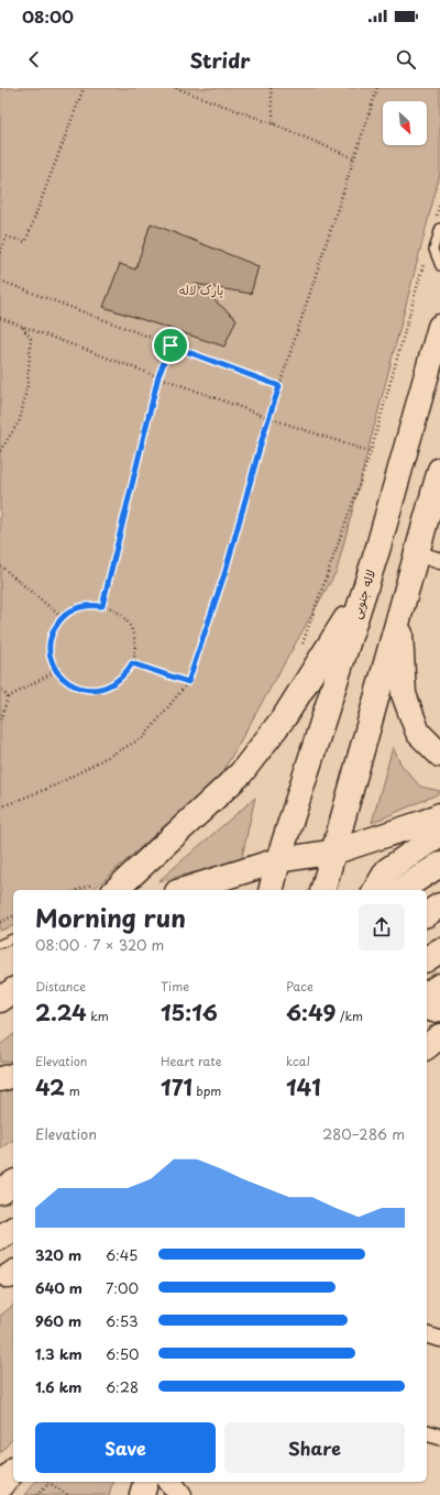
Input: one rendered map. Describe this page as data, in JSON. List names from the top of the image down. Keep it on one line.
{"streets":{"main road":["لاله جنوبی"]},"parks":["پارک لاله"],"north":"bottom right","page":{"status":"08:00","header":"Stridr","heading":["Morning run","08:00 · 7 × 320 m"],"stats":[["Distance","2.24 km"],["Time","15:16"],["Pace","6:49 /km"],["Elevation","42 m"],["Heart rate","171 bpm"],["kcal","141"]],"chart":["Elevation","280–286 m"],"list":[{"name":"320 m","note":"6:45"},{"name":"640 m","note":"7:00"},{"name":"960 m","note":"6:53"},{"name":"1.3 km","note":"6:50"},{"name":"1.6 km","note":"6:28"}],"buttons":["Save","Share"]}}
